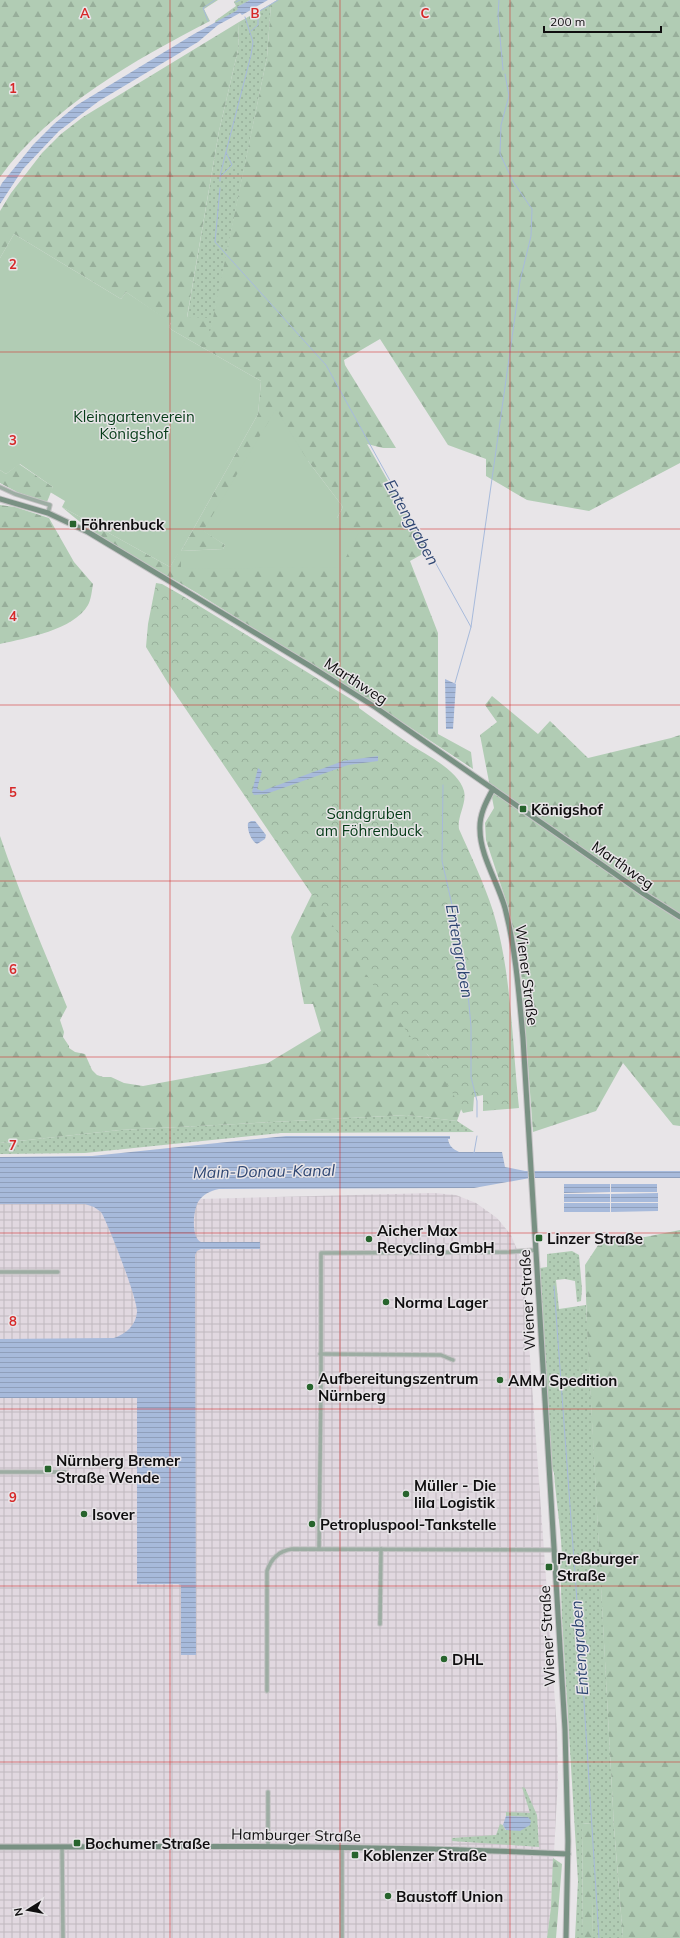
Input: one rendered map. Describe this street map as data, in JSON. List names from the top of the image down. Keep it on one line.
{"streets":{"main road":["Marthweg","Wiener Straße","Hamburger Straße"]},"crossings":[["Marthweg","Wiener Straße"],["Wiener Straße","Hamburger Straße"]],"water":["Entengraben","Main-Donau-Kanal"],"parks":["Kleingartenverein Königshof","Sandgruben am Föhrenbuck"],"places":{"transit":["Föhrenbuck","Königshof","Linzer Straße","Nürnberg Bremer Straße Wende","Preßburger Straße","Bochumer Straße","Koblenzer Straße"],"other":["Aicher Max Recycling GmbH","Norma Lager","AMM Spedition","Aufbereitungszentrum Nürnberg","Müller - Die lila Logistik","Isover","Petropluspool-Tankstelle","DHL","Baustoff Union"]},"scale_bar":"200 m","north":"left","grid":{"columns":["A","B","C"],"rows":["1","2","3","4","5","6","7","8","9"]}}
